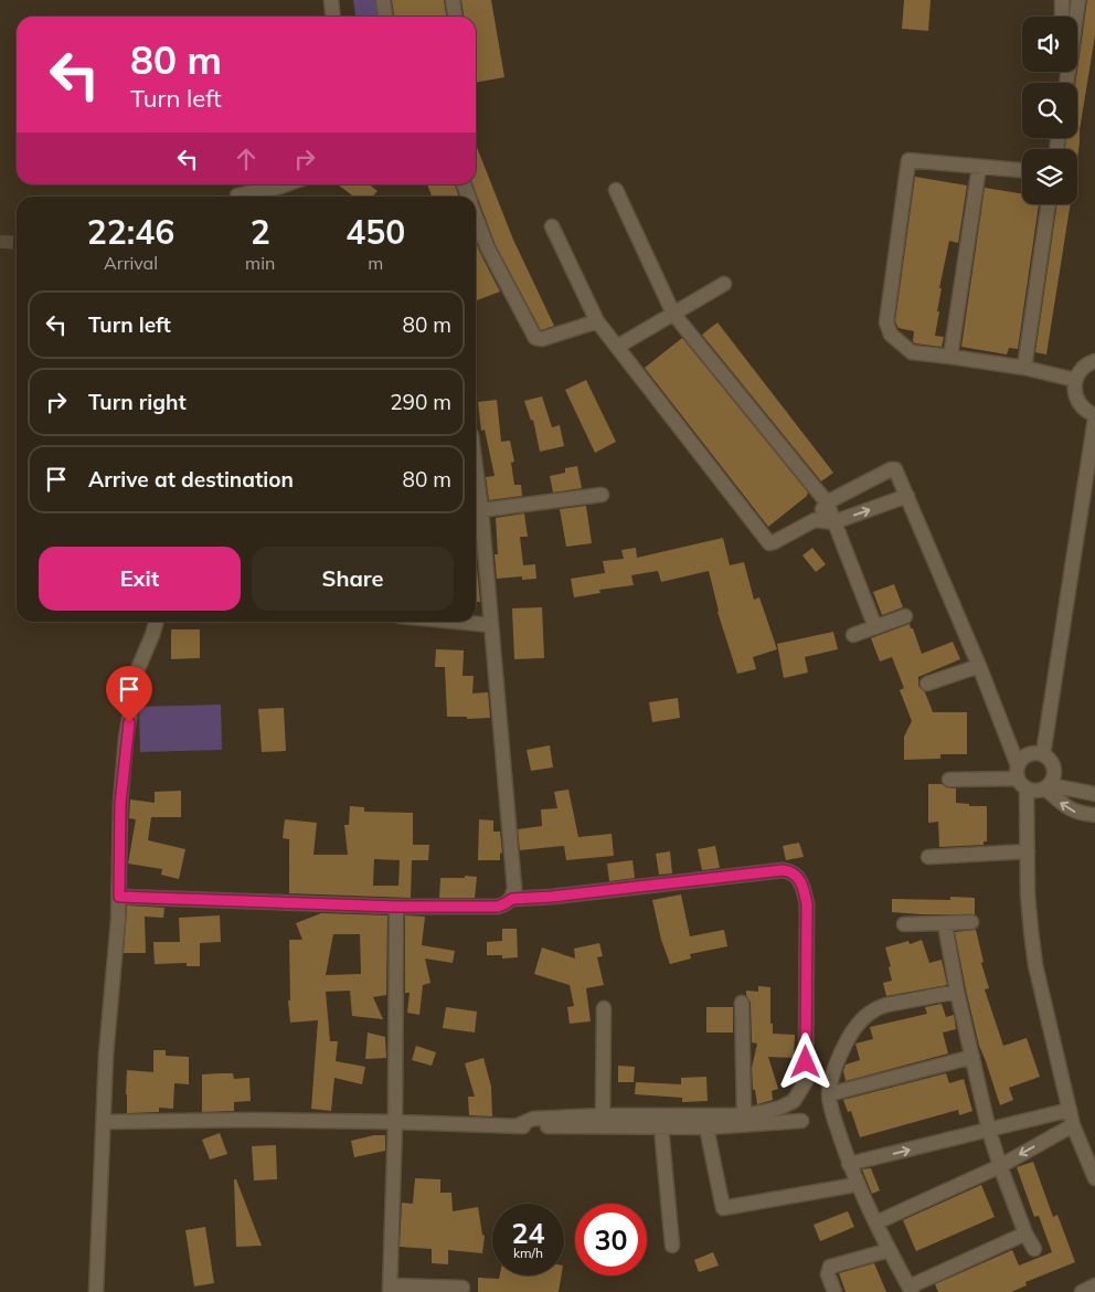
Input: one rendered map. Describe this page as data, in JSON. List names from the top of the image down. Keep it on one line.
{"page":{"turn":["80 m","Turn left"],"eta":["22:46","Arrival","2","min","450","m"],"list":[{"name":"Turn left","value":"80 m"},{"name":"Turn right","value":"290 m"},{"name":"Arrive at destination","value":"80 m"}],"buttons":["Exit","Share"],"speed":"24 km/h","limit":"30"}}
